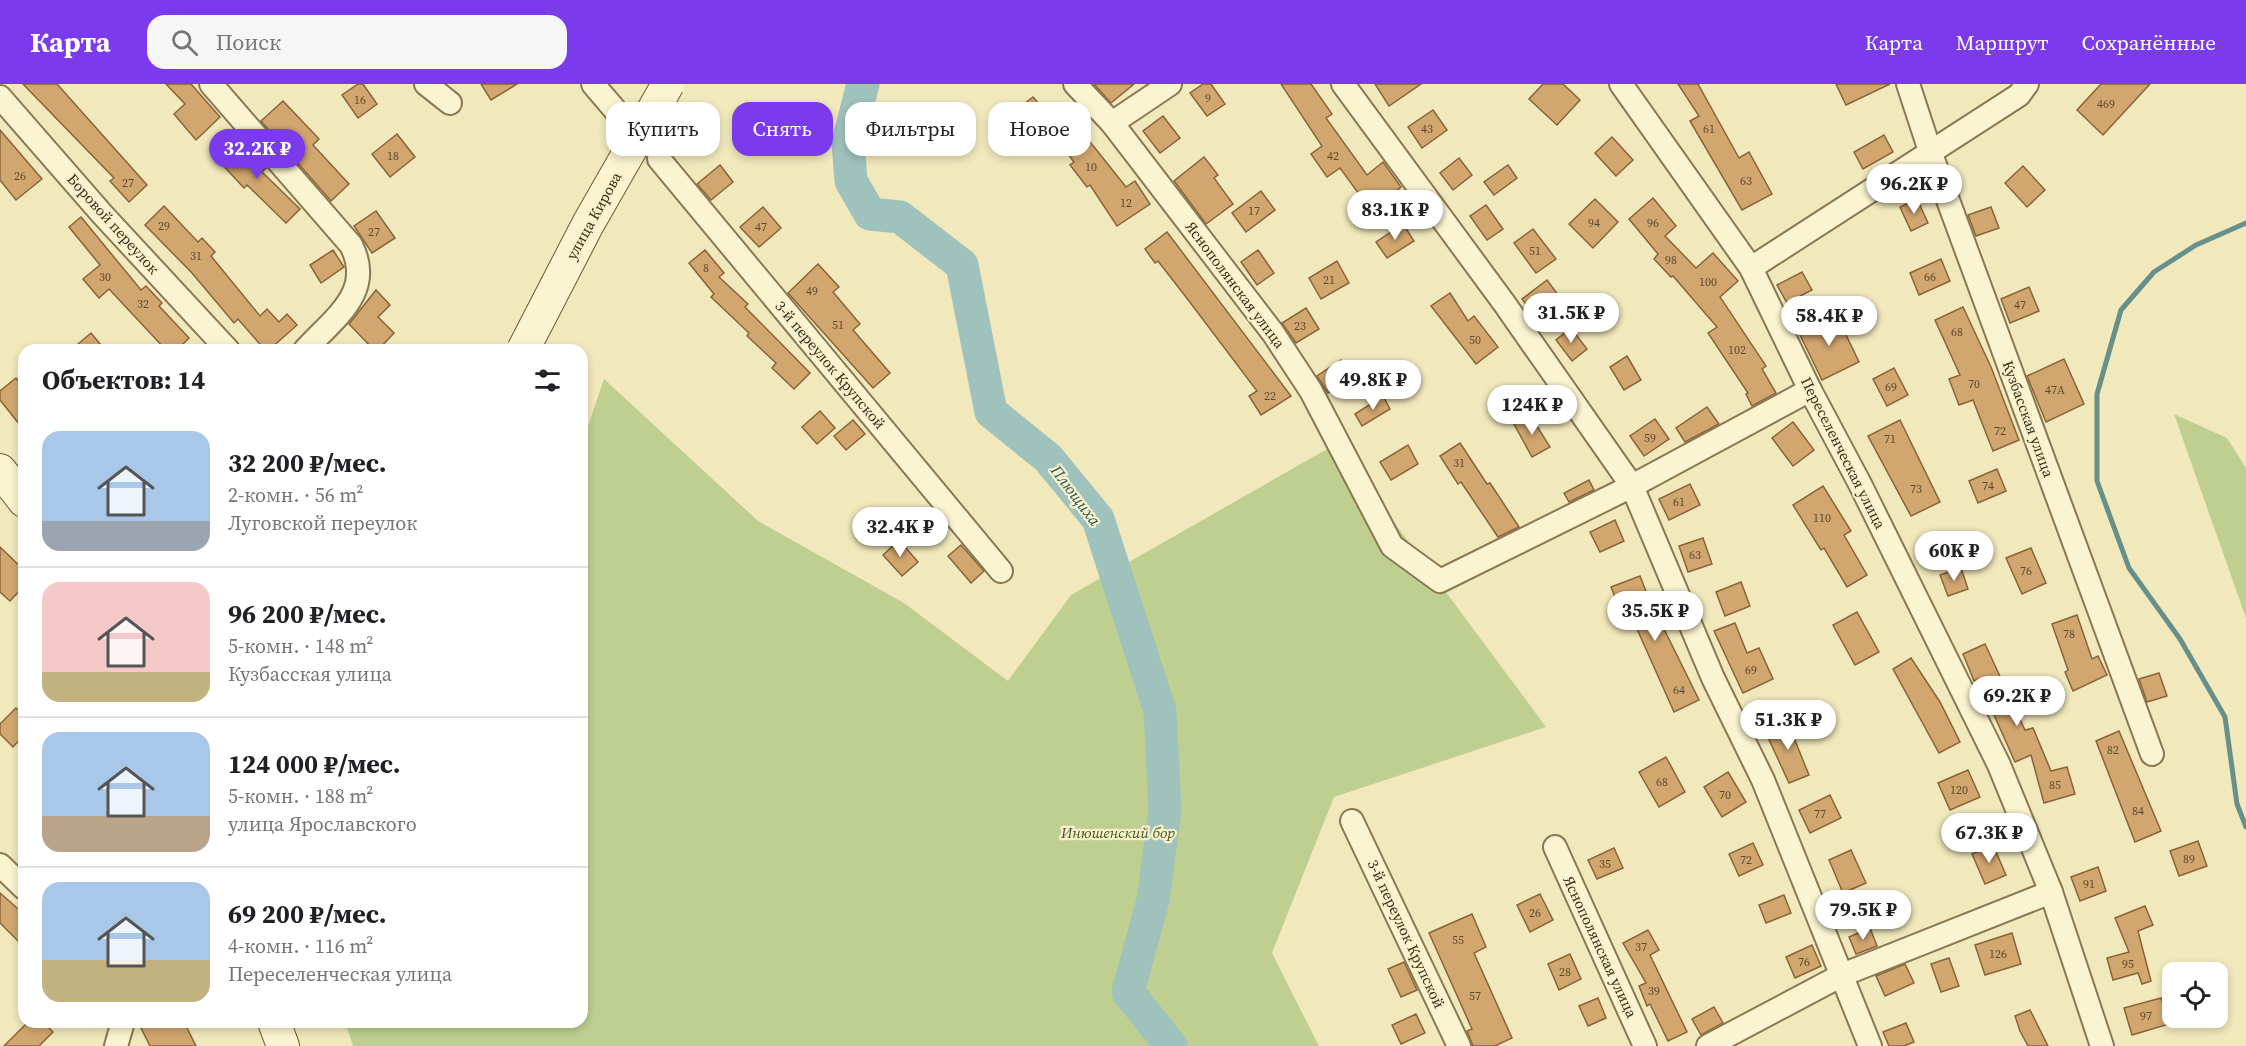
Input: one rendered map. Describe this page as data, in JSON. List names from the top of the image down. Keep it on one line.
{"streets":{"main road":["улица Кирова"],"street":["Боровой переулок","Яснополянская улица","3-й переулок Крупской","Кузбасская улица","Переселенческая улица"]},"water":["Плющиха"],"parks":["Инюшенский бор"],"house_numbers":["9","16","469","43","61","18","42","10","26","63","27","12","17","94","96","29","47","27","51","31","98","8","30","66","21","100","49","32","47","51","23","68","50","102","70","69","47А","22","72","59","71","31","74","73","61","110","63","76","78","69","64","82","68","85","120","70","84","77","89","72","35","91","26","55","37","126","76","95","28","39","57","97"],"page":{"header":"Карта","search":"Поиск","nav":["Карта","Маршрут","Сохранённые"],"chip":["Купить","Снять","Фильтры","Новое"],"price":["32.2K ₽","96.2K ₽","83.1K ₽","31.5K ₽","58.4K ₽","49.8K ₽","124K ₽","32.4K ₽","60K ₽","35.5K ₽","69.2K ₽","51.3K ₽","67.3K ₽","79.5K ₽"],"heading":"Объектов: 14","list":[{"name":"32 200 ₽/мес.","note":"2-комн. · 56 m² · Луговской переулок"},{"name":"96 200 ₽/мес.","note":"5-комн. · 148 m² · Кузбасская улица"},{"name":"124 000 ₽/мес.","note":"5-комн. · 188 m² · улица Ярославского"},{"name":"69 200 ₽/мес.","note":"4-комн. · 116 m² · Переселенческая улица"}]}}
